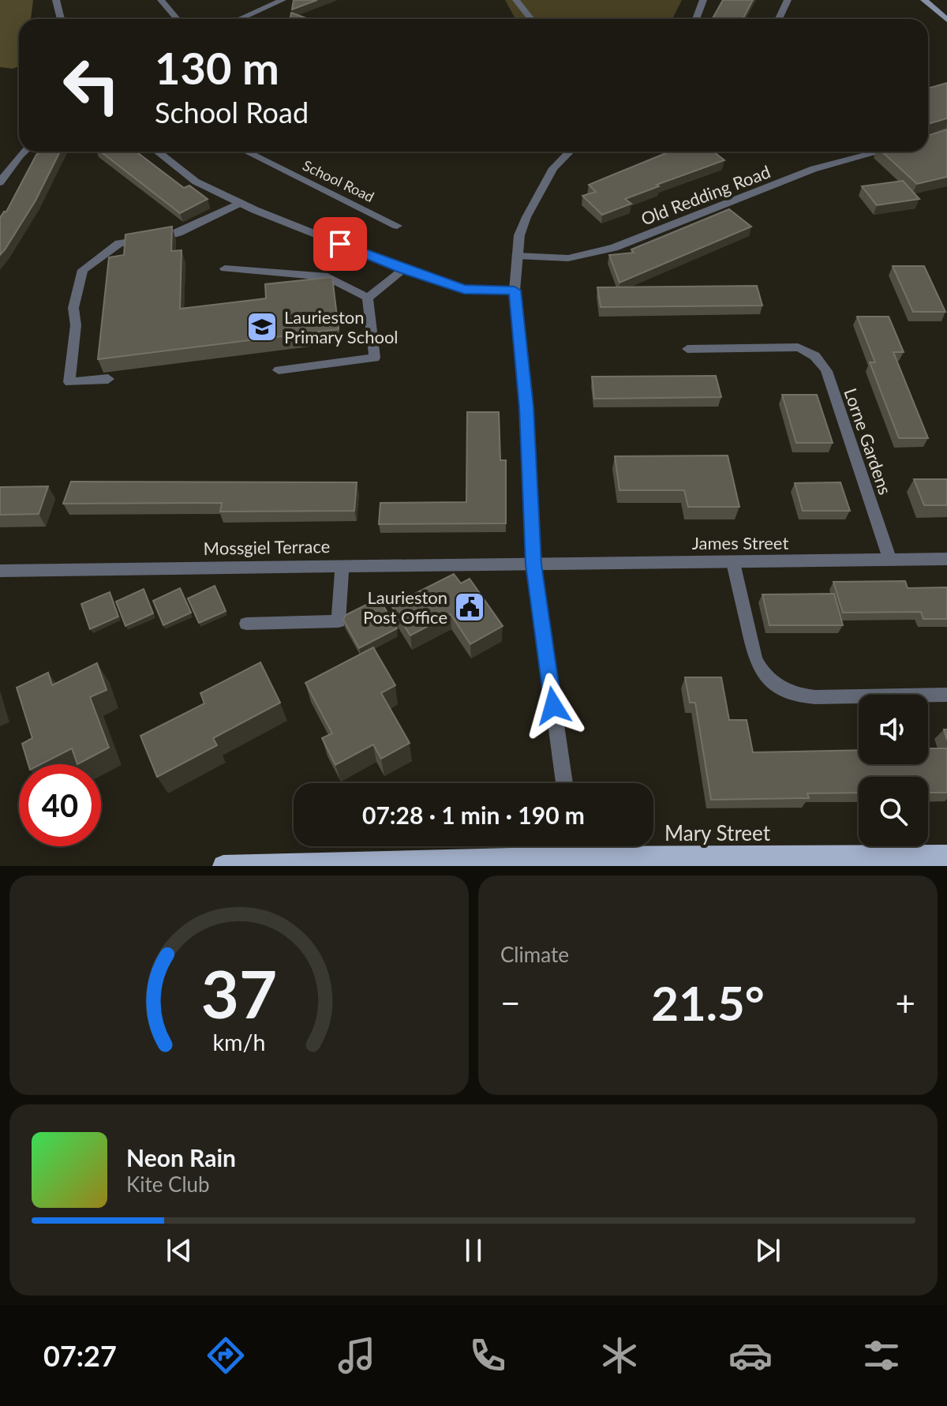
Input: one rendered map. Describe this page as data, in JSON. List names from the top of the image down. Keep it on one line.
{"streets":{"main road":["Mary Street"],"street":["School Road","Old Redding Road","Lorne Gardens","James Street","Mossgiel Terrace"]},"crossings":[["Lorne Gardens","James Street"],["James Street","Mossgiel Terrace"]],"places":{"school or university":["Laurieston Primary School"],"public building":["Laurieston Post Office"]},"page":{"turn":["130 m","School Road"],"limit":"40","trip":"07:28 · 1 min · 190 m","tile":"Climate","heat":["−","21.5°","+"],"song":["Neon Rain","Kite Club"],"tabs":"07:27","gauge":["37","km/h"]}}
